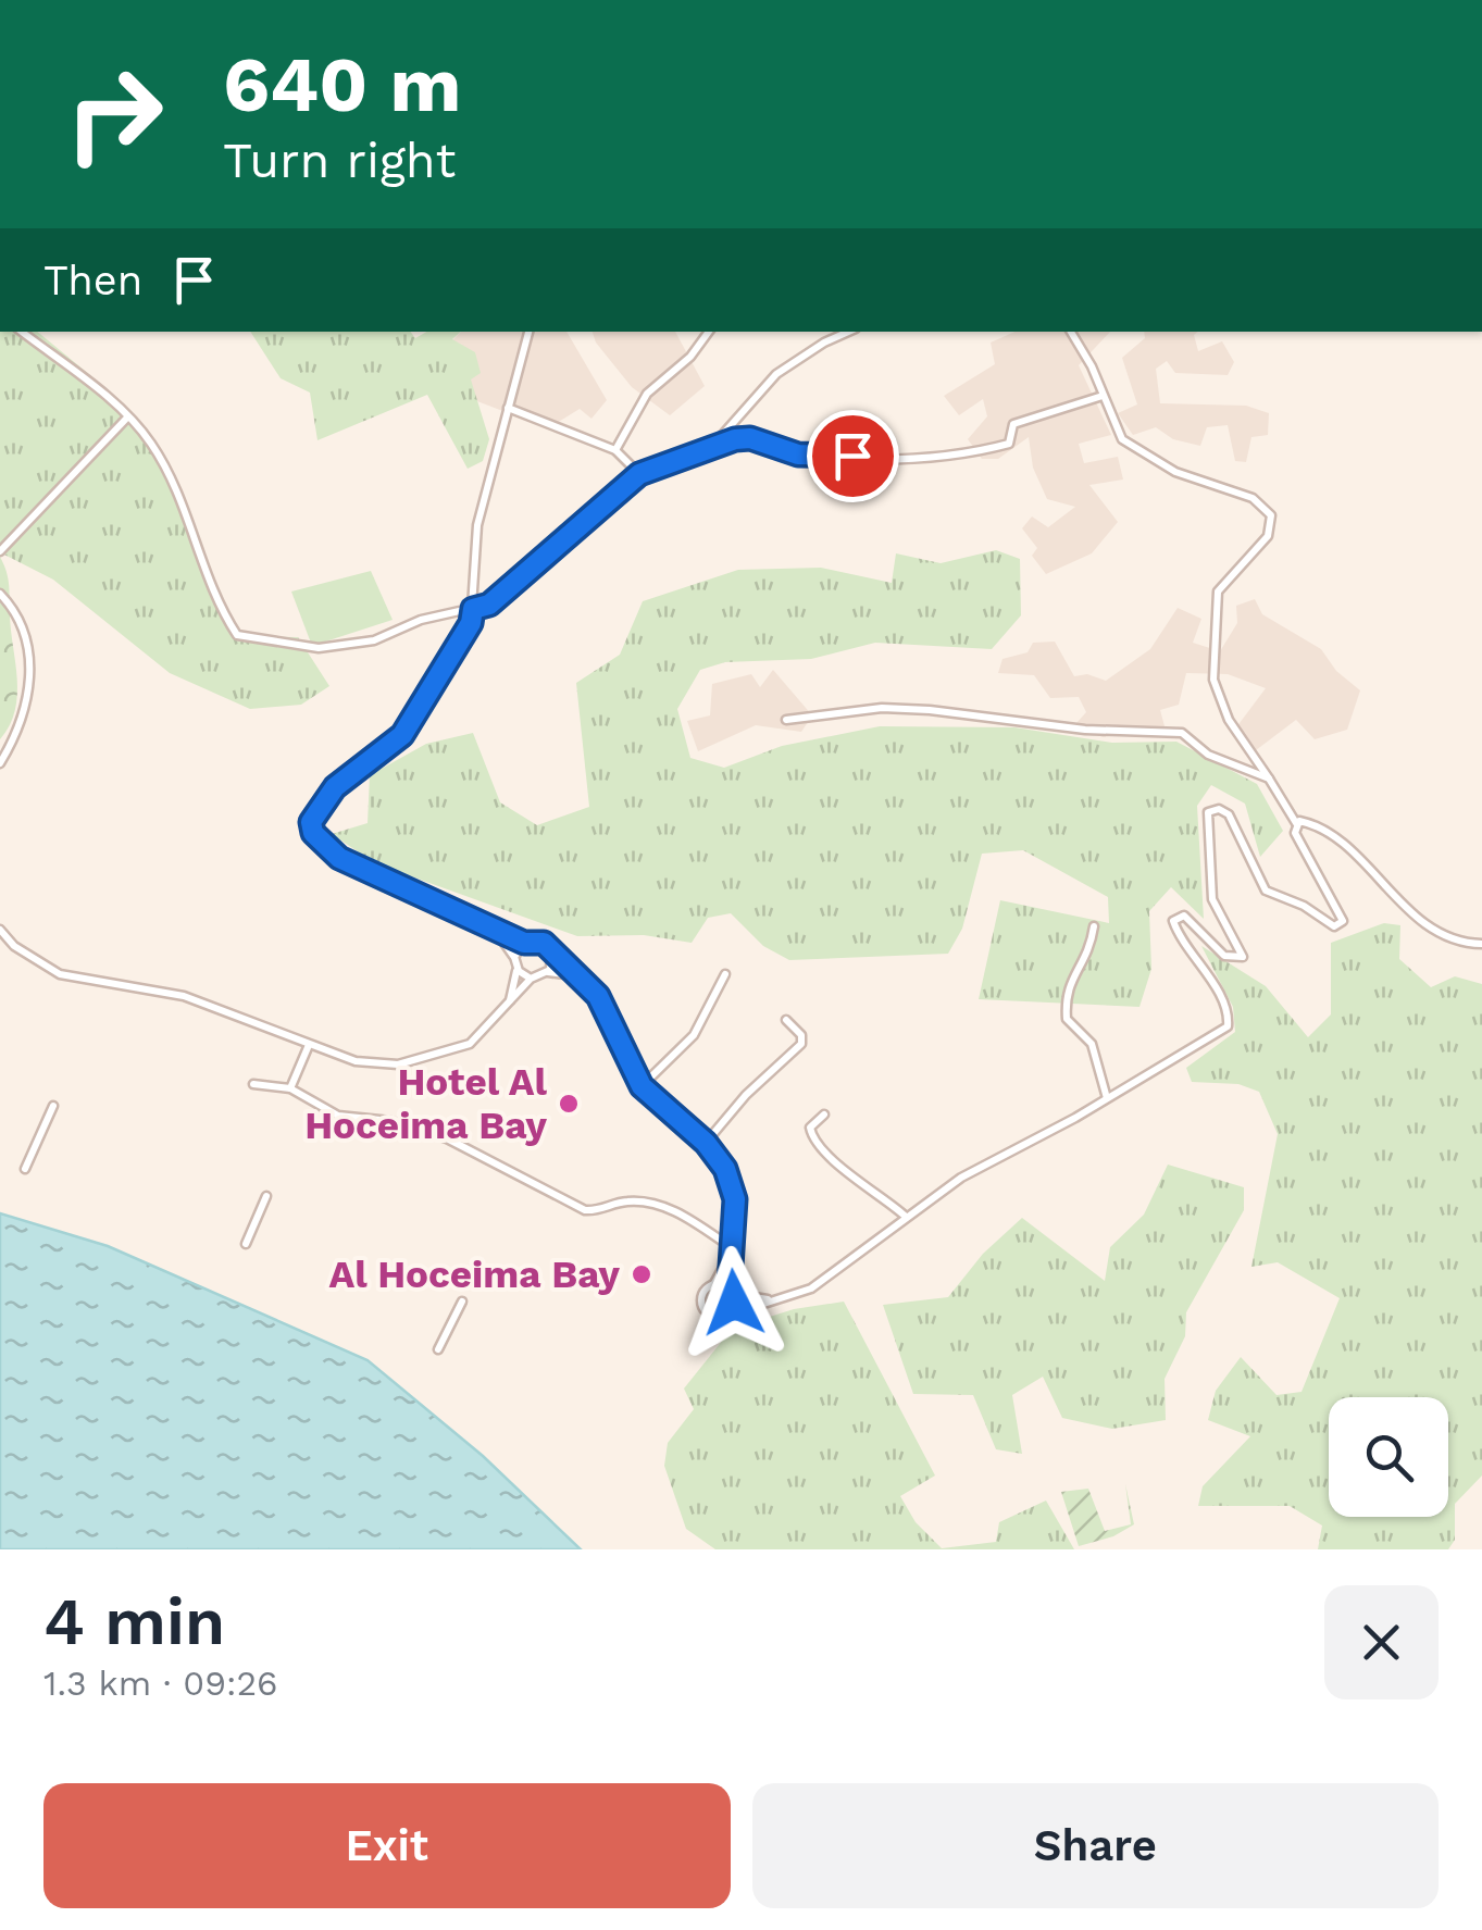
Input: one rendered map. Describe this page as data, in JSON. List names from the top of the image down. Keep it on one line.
{"places":["Hotel Al Hoceima Bay","Al Hoceima Bay"],"page":{"turn":["640 m","Turn right"],"then":"Then","heading":["4 min","1.3 km · 09:26"],"buttons":["Exit","Share"]}}
